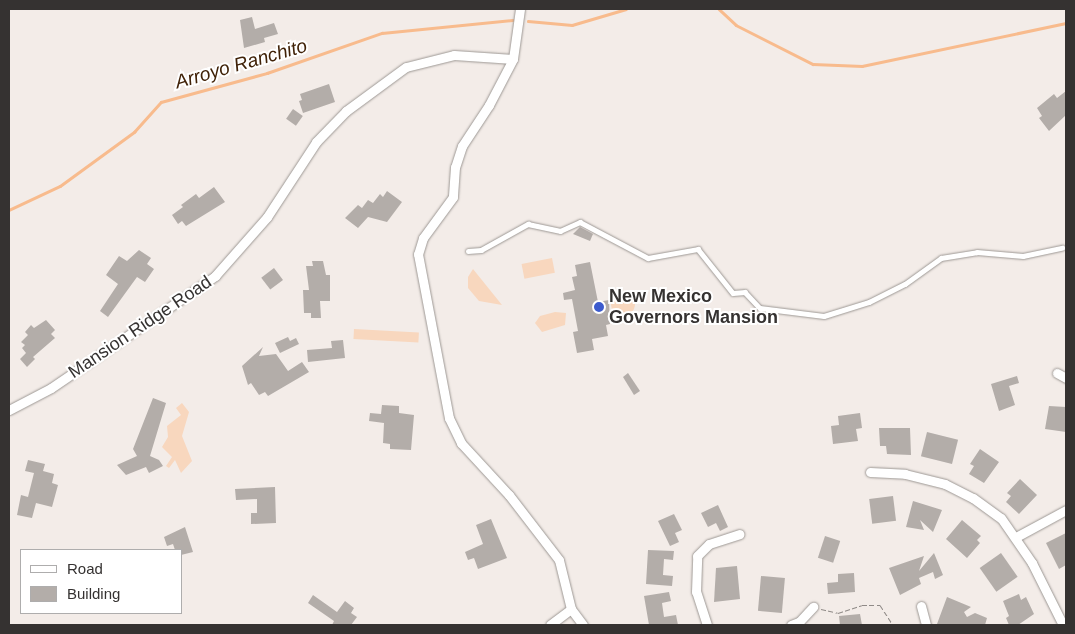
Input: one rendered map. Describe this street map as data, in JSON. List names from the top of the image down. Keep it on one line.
{"streets":{"street":["Mansion Ridge Road"]},"water":["Arroyo Ranchito"],"places":["New Mexico Governors Mansion"],"legend":["Road","Building"]}
